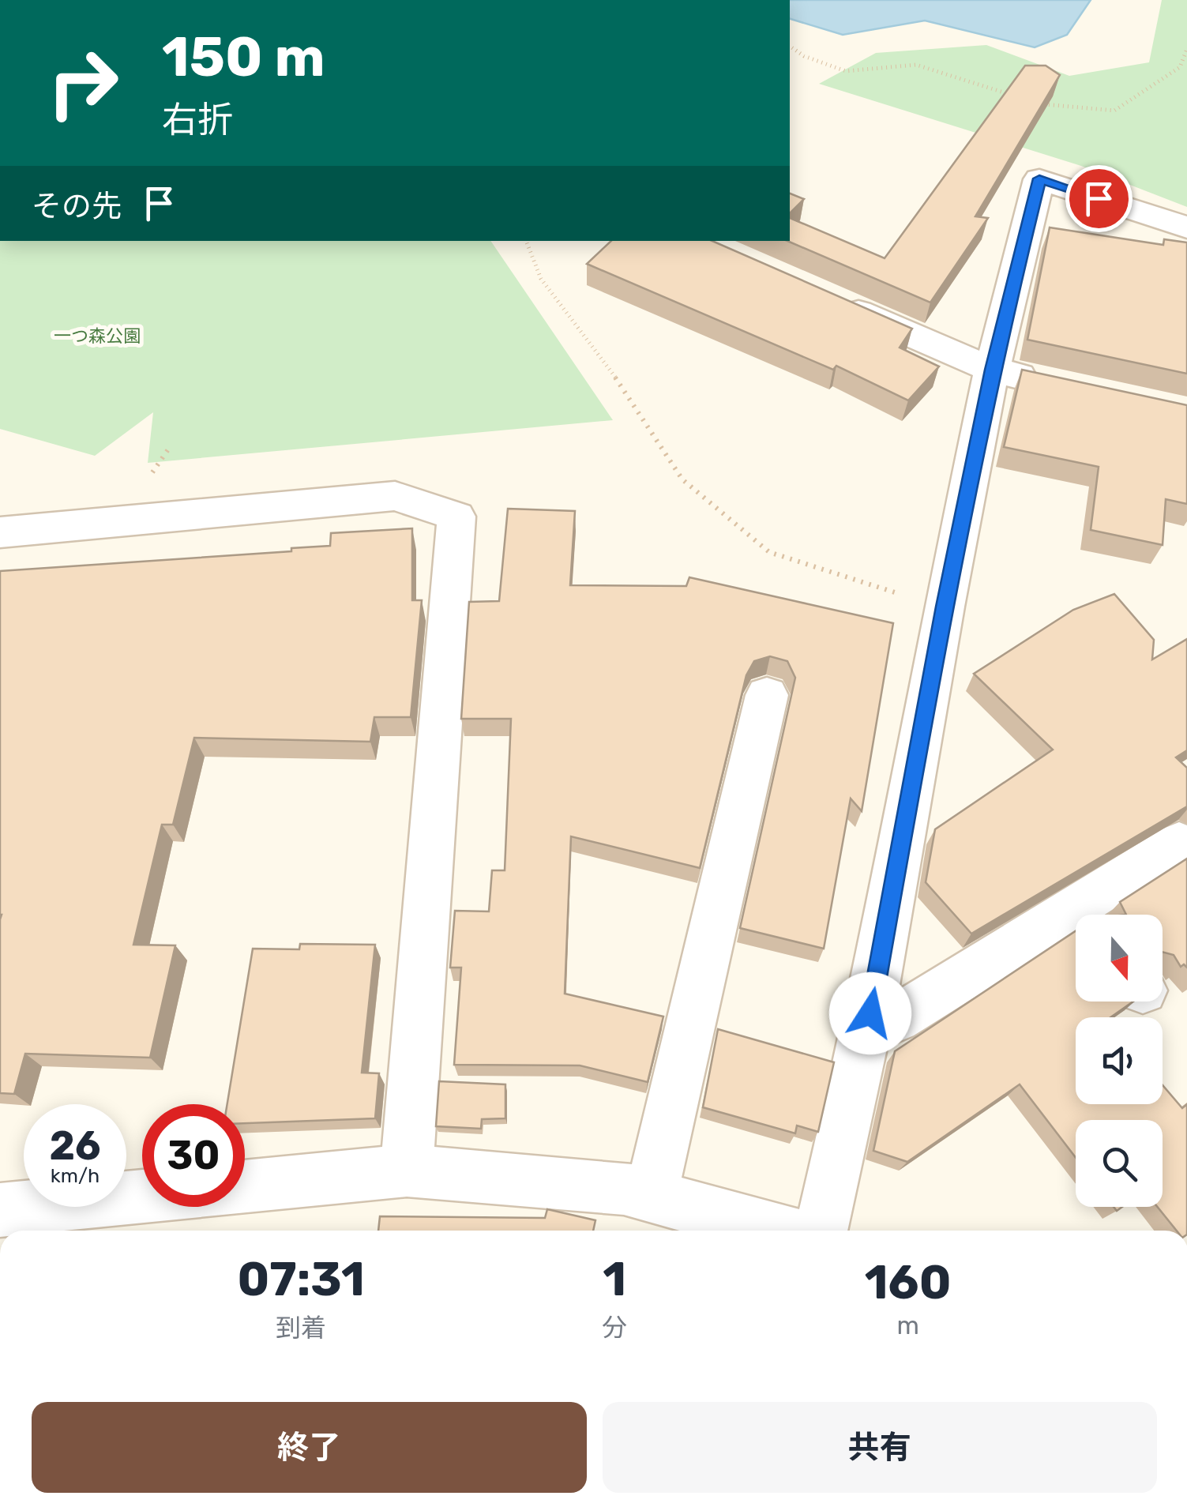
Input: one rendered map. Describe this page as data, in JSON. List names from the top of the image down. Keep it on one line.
{"parks":["一つ森公園"],"north":"bottom","page":{"turn":["150 m","右折"],"then":"その先","speed":"26 km/h","limit":"30","eta":["07:31","到着","1","分","160","m"],"buttons":["終了","共有"]}}
